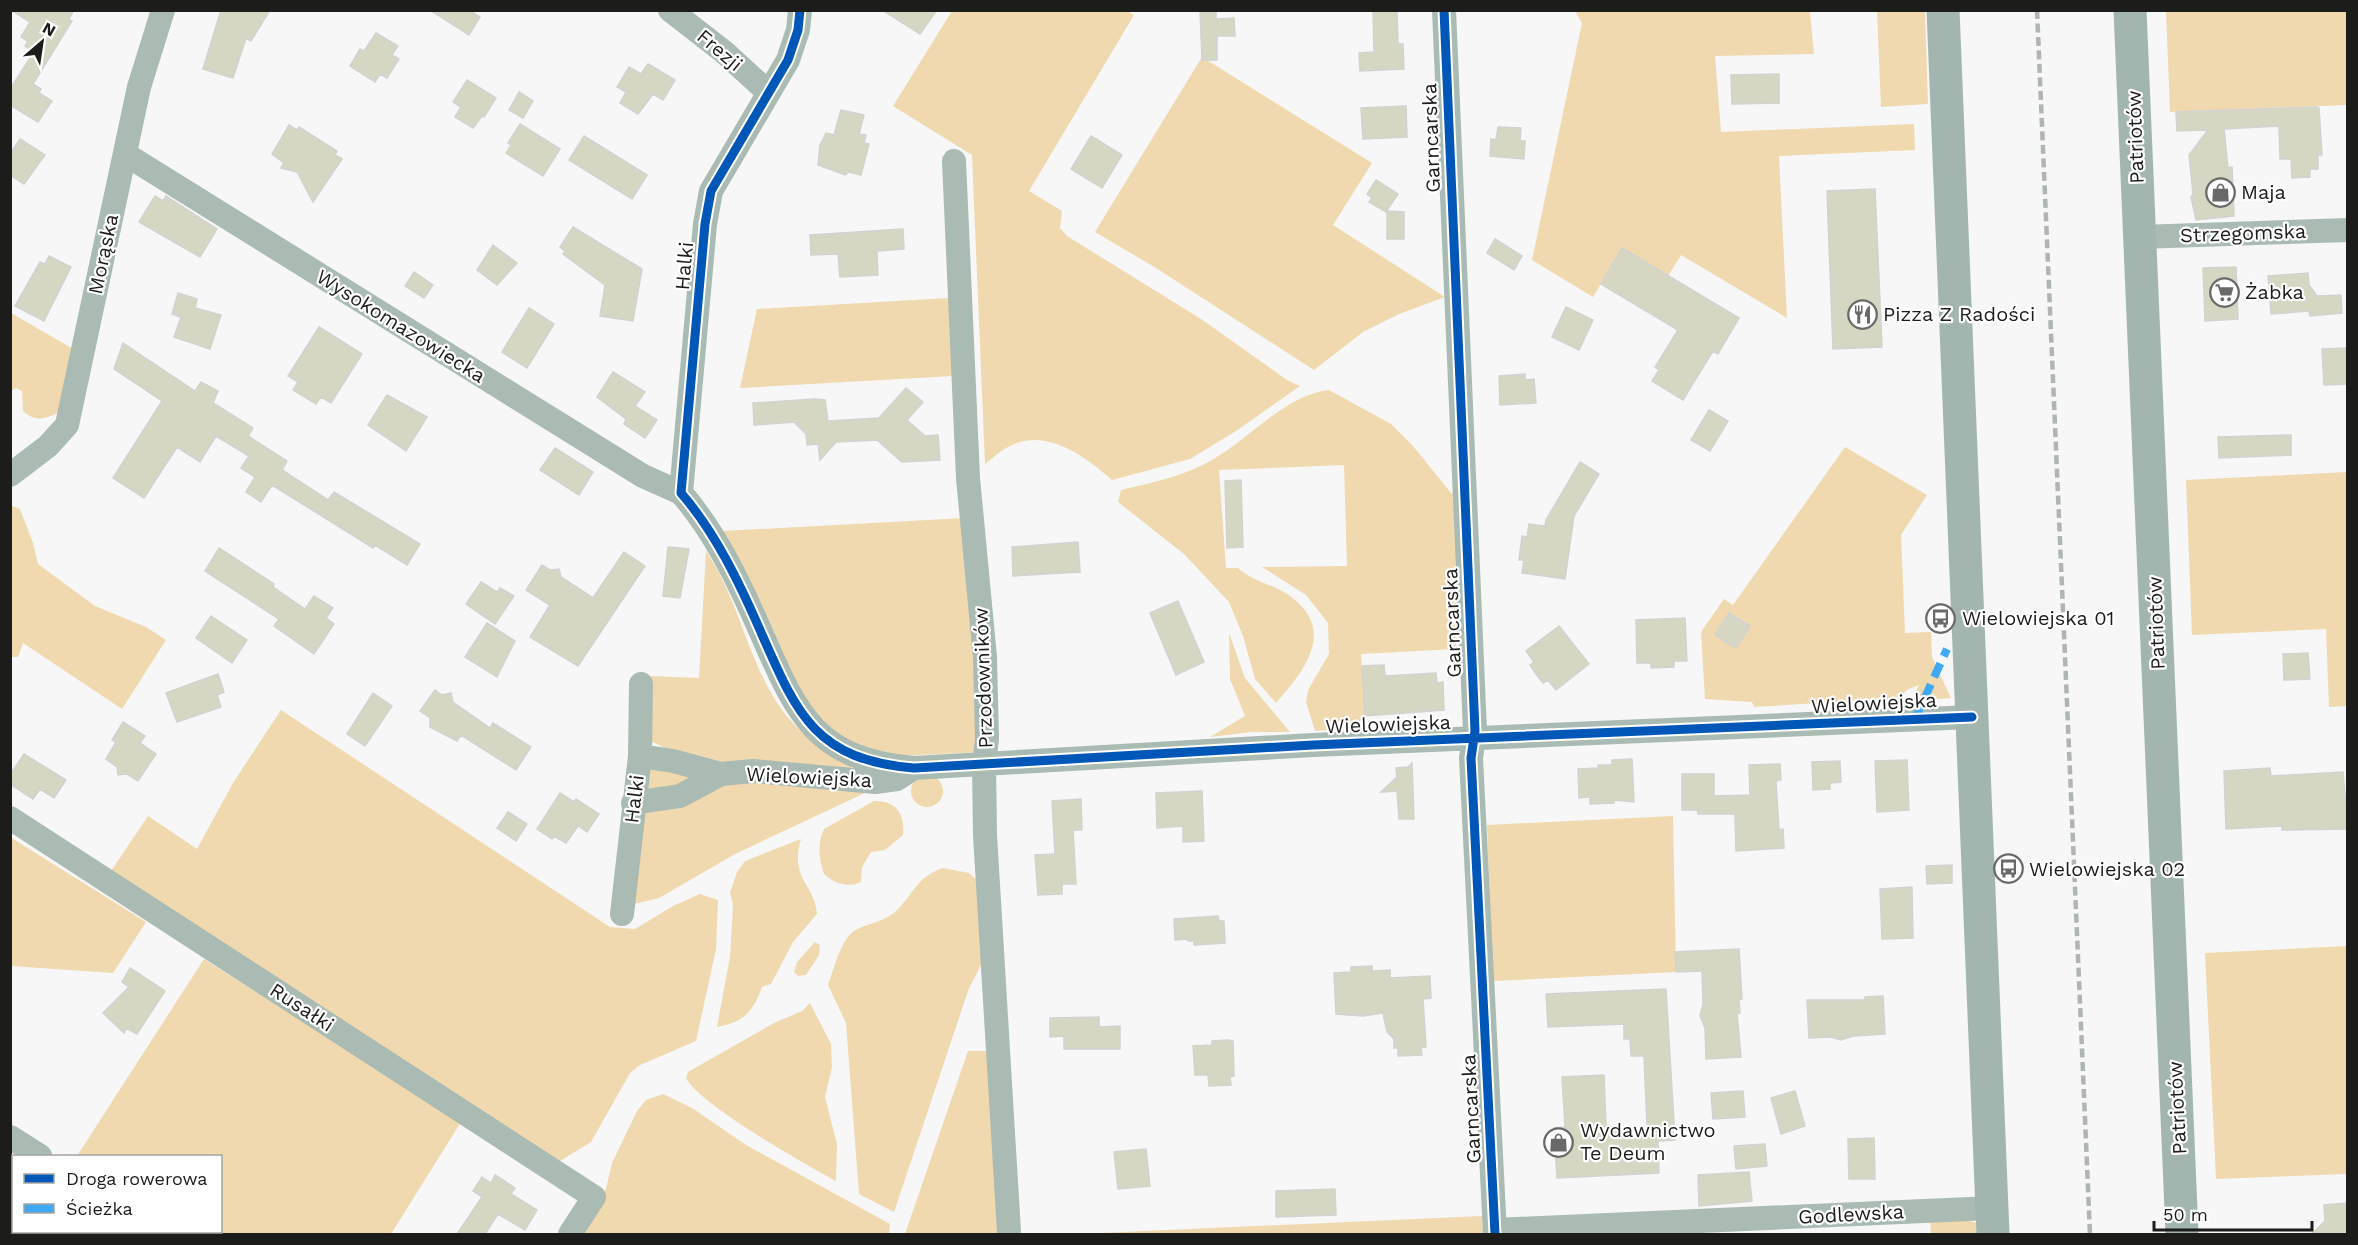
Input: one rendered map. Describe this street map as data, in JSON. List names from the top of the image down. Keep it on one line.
{"streets":{"main road":["Patriotów"],"street":["Frezji","Garncarska","Strzegomska","Morąska","Halki","Wysokomazowiecka","Przodowników","Wielowiejska","Rusałki","Godlewska"]},"crossings":[["Frezji","Halki"],["Patriotów","Strzegomska"],["Garncarska","Wielowiejska"],["Garncarska","Godlewska"],["Morąska","Wysokomazowiecka"],["Halki","Wysokomazowiecka"],["Halki","Wielowiejska"],["Przodowników","Wielowiejska"]],"places":{"shop":["Maja","Wydawnictwo Te Deum"],"supermarket":["Żabka"],"restaurant":["Pizza Z Radości"],"bus stop":["Wielowiejska 01","Wielowiejska 02"]},"legend":["Droga rowerowa","Ścieżka"],"scale_bar":"50 m","north":"top right"}
